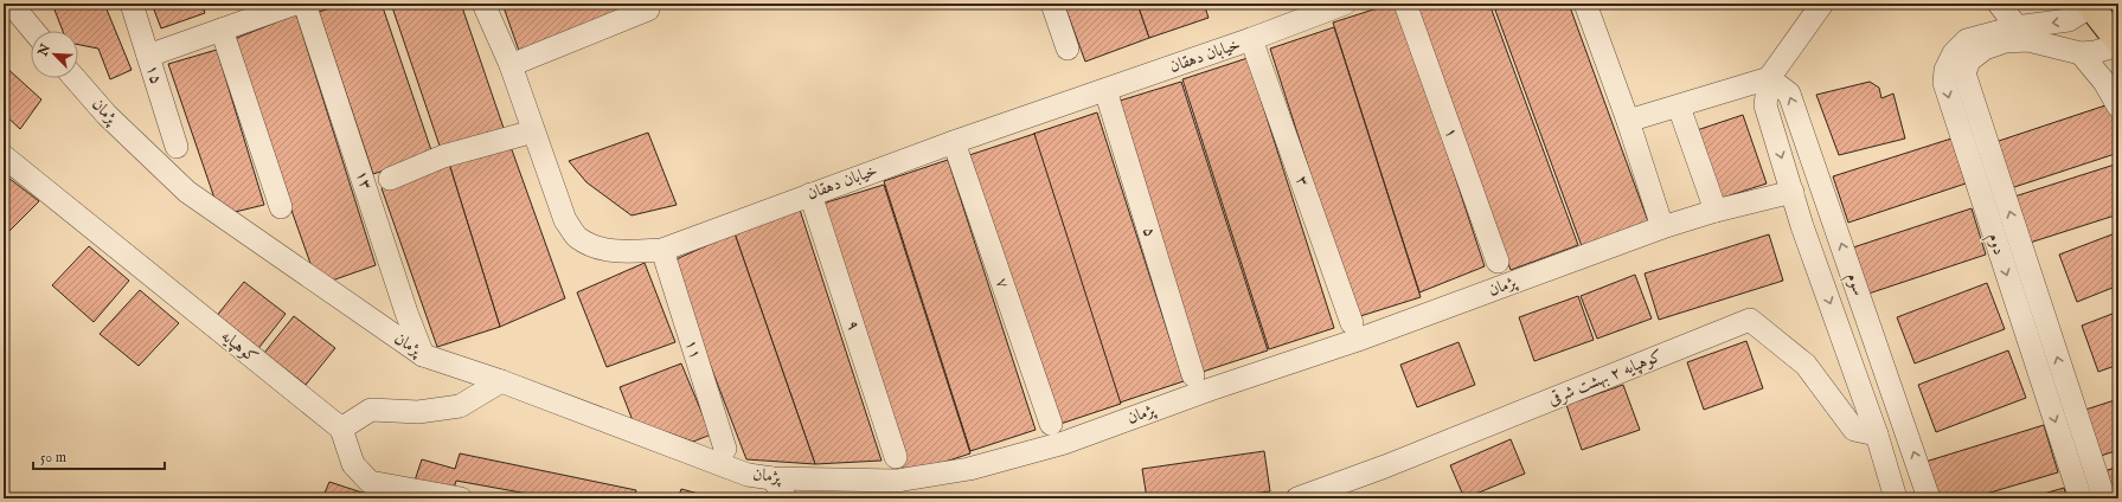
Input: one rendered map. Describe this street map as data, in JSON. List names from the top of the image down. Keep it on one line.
{"streets":{"street":["خیابان دهقان","۱۵","پژمان","۱","۱۳","۳","۵","دوم","۷","سوم","۹","کوهپایه","۱۱","کوهپایه ۲ بهشت شرقی"]},"crossings":[["خیابان دهقان","۱۳"],["خیابان دهقان","۳"],["خیابان دهقان","۵"],["خیابان دهقان","۷"],["خیابان دهقان","۹"],["خیابان دهقان","۱۱"],["پژمان","۱۳"],["پژمان","سوم"],["سوم","کوهپایه ۲ بهشت شرقی"]],"scale_bar":"50 m","north":"top left"}
